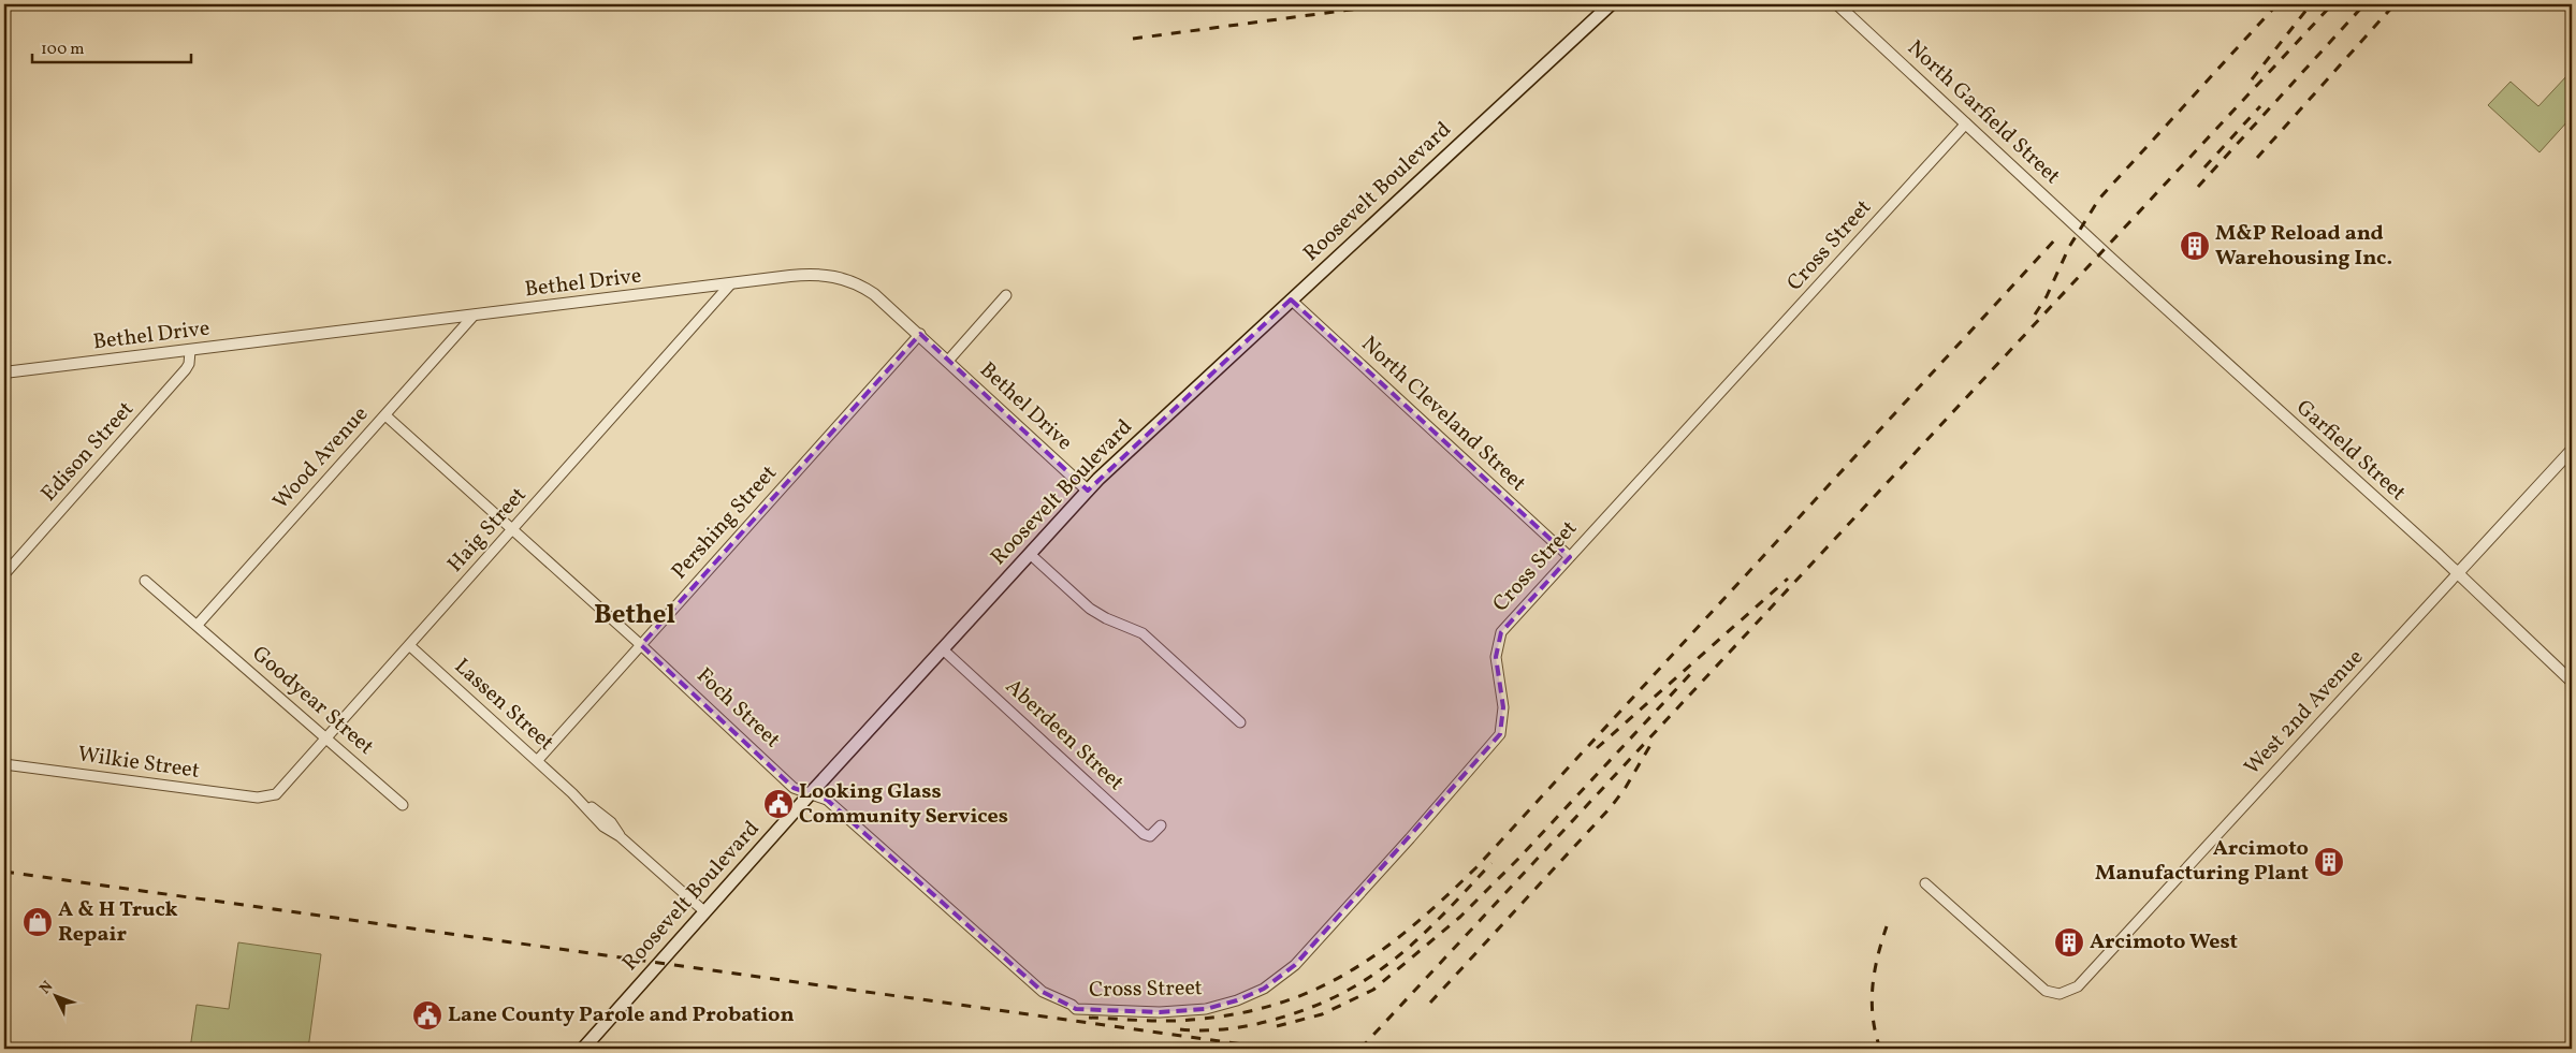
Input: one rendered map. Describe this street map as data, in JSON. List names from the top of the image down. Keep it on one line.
{"streets":{"main road":["Roosevelt Boulevard"],"street":["North Garfield Street","Cross Street","Bethel Drive","North Cleveland Street","Garfield Street","Edison Street","Wood Avenue","Pershing Street","Haig Street","Goodyear Street","Lassen Street","Foch Street","West 2nd Avenue","Aberdeen Street","Wilkie Street"]},"crossings":[["North Garfield Street","Cross Street"],["North Garfield Street","Garfield Street"],["Roosevelt Boulevard","Bethel Drive"],["Roosevelt Boulevard","North Cleveland Street"],["Roosevelt Boulevard","Lassen Street"],["Roosevelt Boulevard","Foch Street"],["Roosevelt Boulevard","Aberdeen Street"],["Cross Street","North Cleveland Street"],["Cross Street","Foch Street"],["Bethel Drive","Edison Street"],["Bethel Drive","Wood Avenue"],["Bethel Drive","Pershing Street"],["Bethel Drive","Haig Street"],["Garfield Street","West 2nd Avenue"],["Wood Avenue","Goodyear Street"],["Wood Avenue","Foch Street"],["Pershing Street","Lassen Street"],["Pershing Street","Foch Street"],["Haig Street","Goodyear Street"],["Haig Street","Lassen Street"],["Haig Street","Foch Street"],["Haig Street","Wilkie Street"]],"districts":["Bethel"],"places":{"building":["M&P Reload and Warehousing Inc.","Arcimoto Manufacturing Plant","Arcimoto West"],"public building":["Looking Glass Community Services","Lane County Parole and Probation"],"shop":["A & H Truck Repair"]},"scale_bar":"100 m","north":"top left"}
